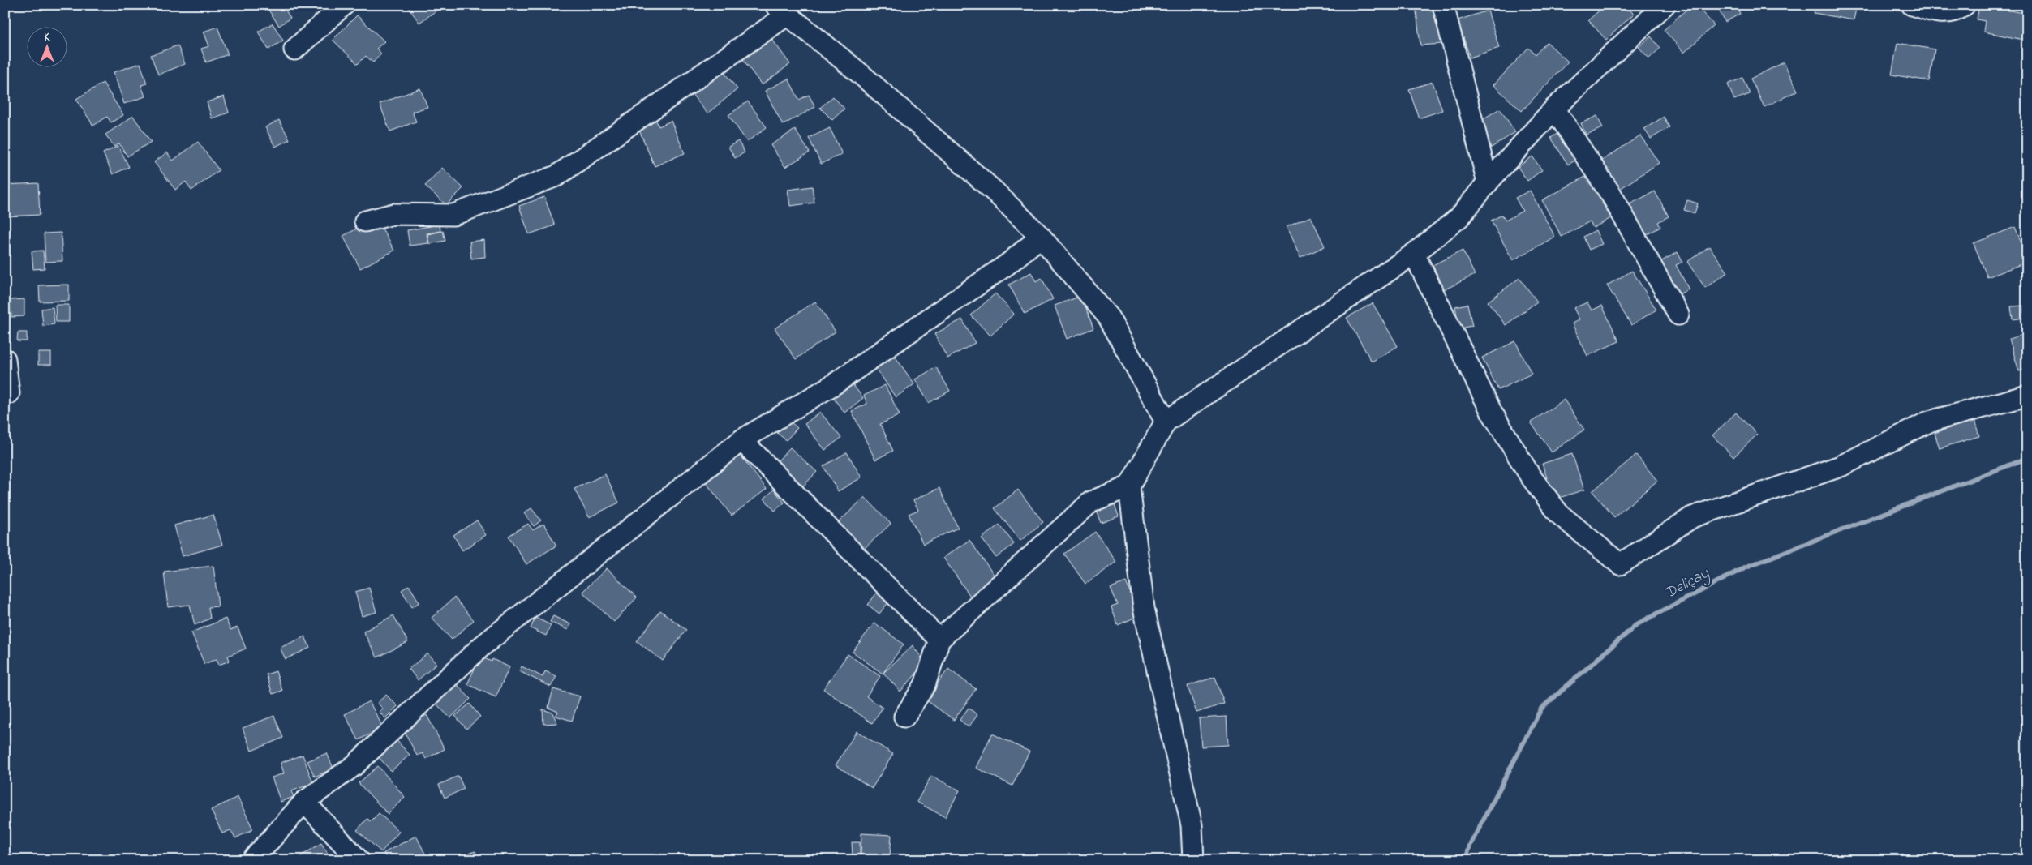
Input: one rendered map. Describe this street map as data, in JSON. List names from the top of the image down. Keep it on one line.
{"water":["Deliçay"],"north":"top"}
